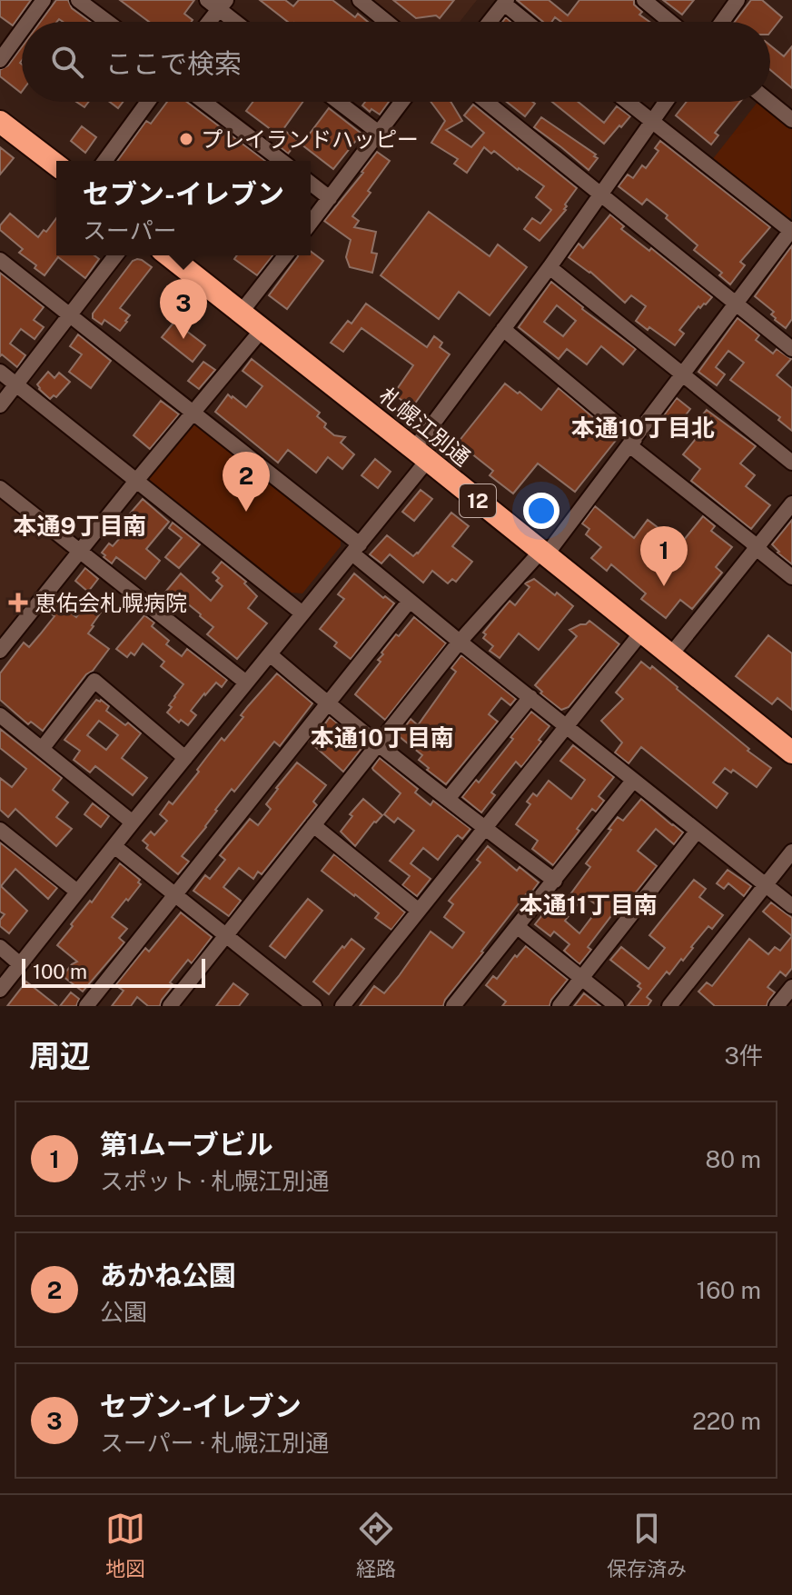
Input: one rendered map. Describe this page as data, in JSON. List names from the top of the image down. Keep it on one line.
{"streets":{"highway":["札幌江別通","12"]},"districts":["本通10丁目北","本通9丁目南","本通10丁目南","本通11丁目南"],"places":{"other":["プレイランドハッピー"],"health":["恵佑会札幌病院"]},"scale_bar":"100 m","page":{"search":"ここで検索","popup":["セブン-イレブン","スーパー"],"pins":["3","2","1"],"scale":"100 m","heading":["周辺","3件"],"list":[{"mark":"1","name":"第1ムーブビル","note":"スポット · 札幌江別通","value":"80 m"},{"mark":"2","name":"あかね公園","note":"公園","value":"160 m"},{"mark":"3","name":"セブン-イレブン","note":"スーパー · 札幌江別通","value":"220 m"}],"nav":["地図","経路","保存済み"]}}
